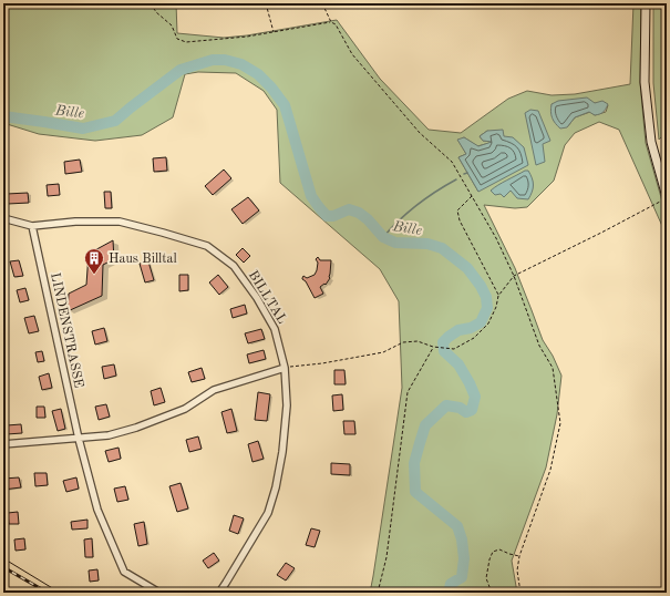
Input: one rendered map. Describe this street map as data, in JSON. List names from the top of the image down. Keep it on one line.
{"streets":{"street":["BILLTAL","LINDENSTRASSE"]},"crossings":[["BILLTAL","LINDENSTRASSE"]],"water":["Bille"],"places":{"building":["Haus Billtal"]}}
